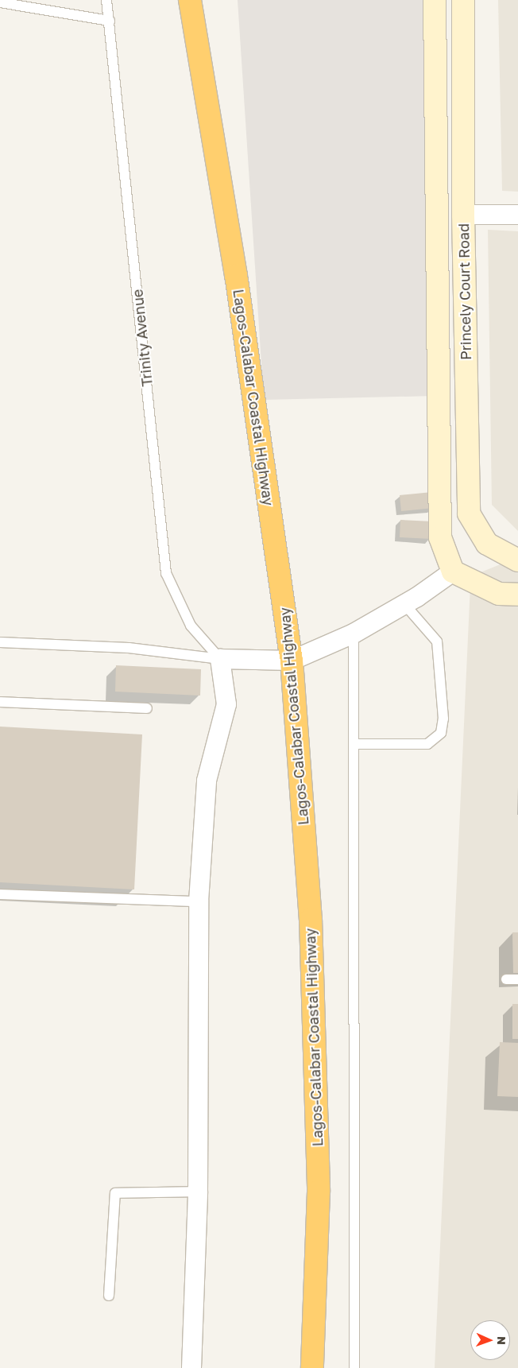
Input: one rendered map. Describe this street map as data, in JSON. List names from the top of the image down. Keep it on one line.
{"streets":{"highway":["Lagos-Calabar Coastal Highway"],"street":["Princely Court Road"],"lane":["Trinity Avenue"]},"north":"right"}
